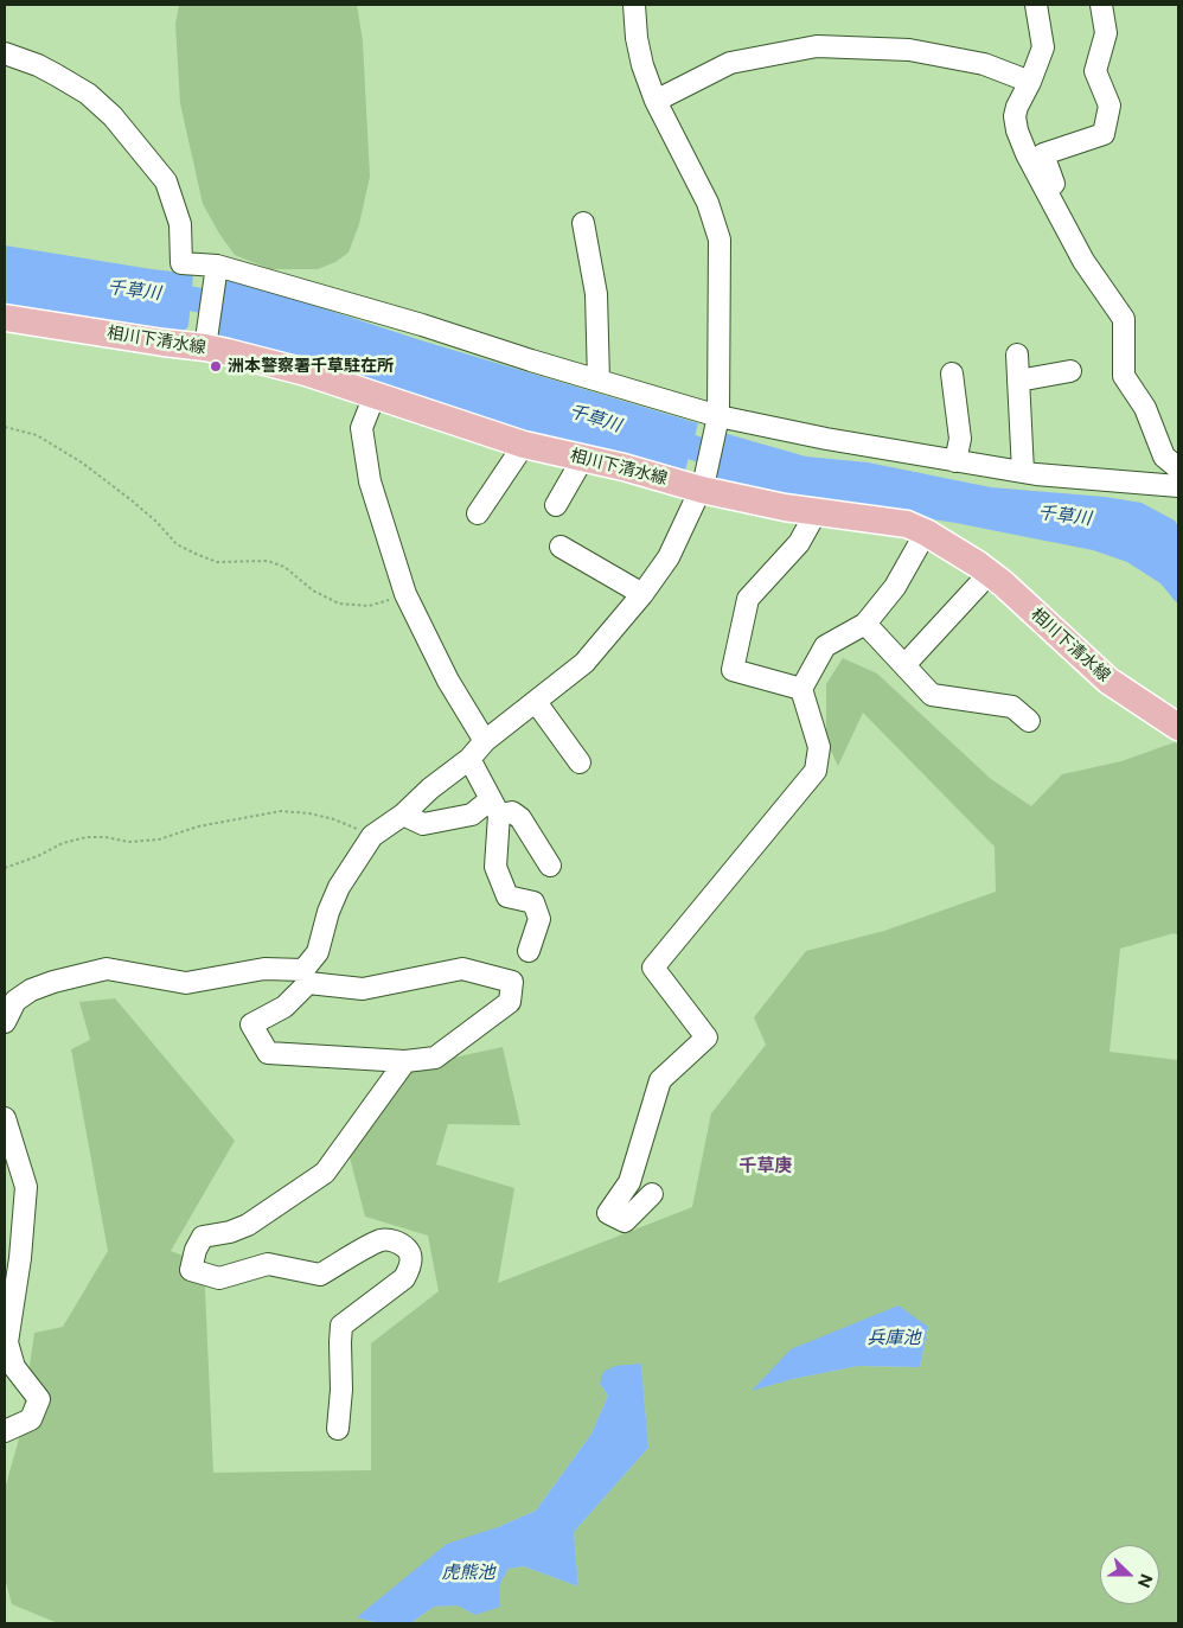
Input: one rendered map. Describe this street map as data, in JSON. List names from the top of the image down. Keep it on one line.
{"streets":{"main road":["相川下清水線"]},"districts":["千草庚"],"water":["千草川","兵庫池","虎熊池"],"places":["洲本警察署千草駐在所"],"north":"right"}
